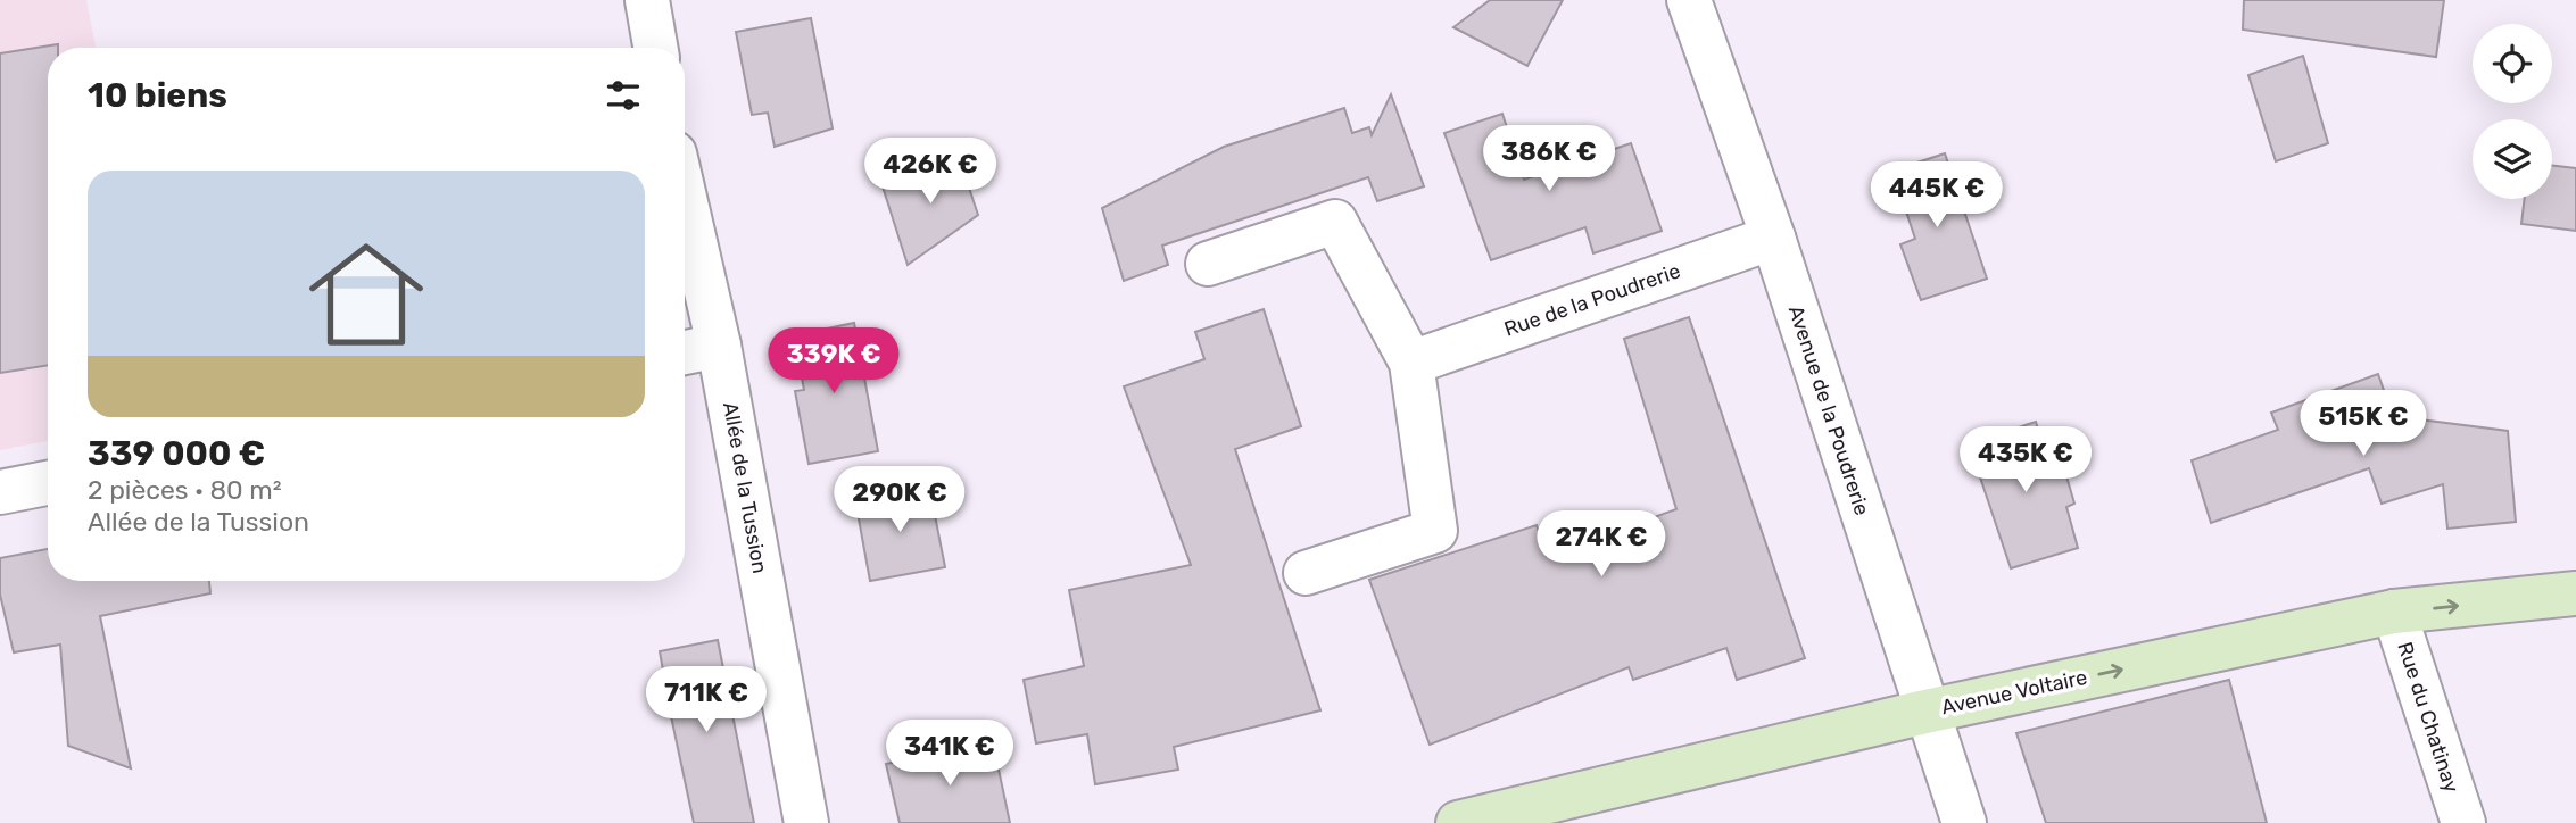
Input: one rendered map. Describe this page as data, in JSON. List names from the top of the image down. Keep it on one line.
{"streets":{"street":["Rue de la Poudrerie","Avenue de la Poudrerie","Allée de la Tussion","Avenue Voltaire","Rue du Chatinay"]},"crossings":[["Rue de la Poudrerie","Avenue de la Poudrerie"],["Avenue de la Poudrerie","Avenue Voltaire"],["Avenue Voltaire","Rue du Chatinay"]],"one_way":["Avenue Voltaire"],"page":{"heading":"10 biens","price":["386K €","426K €","445K €","339K €","515K €","435K €","290K €","274K €","711K €","341K €"],"list":[{"name":"339 000 €","note":"2 pièces · 80 m² · Allée de la Tussion"}]}}
